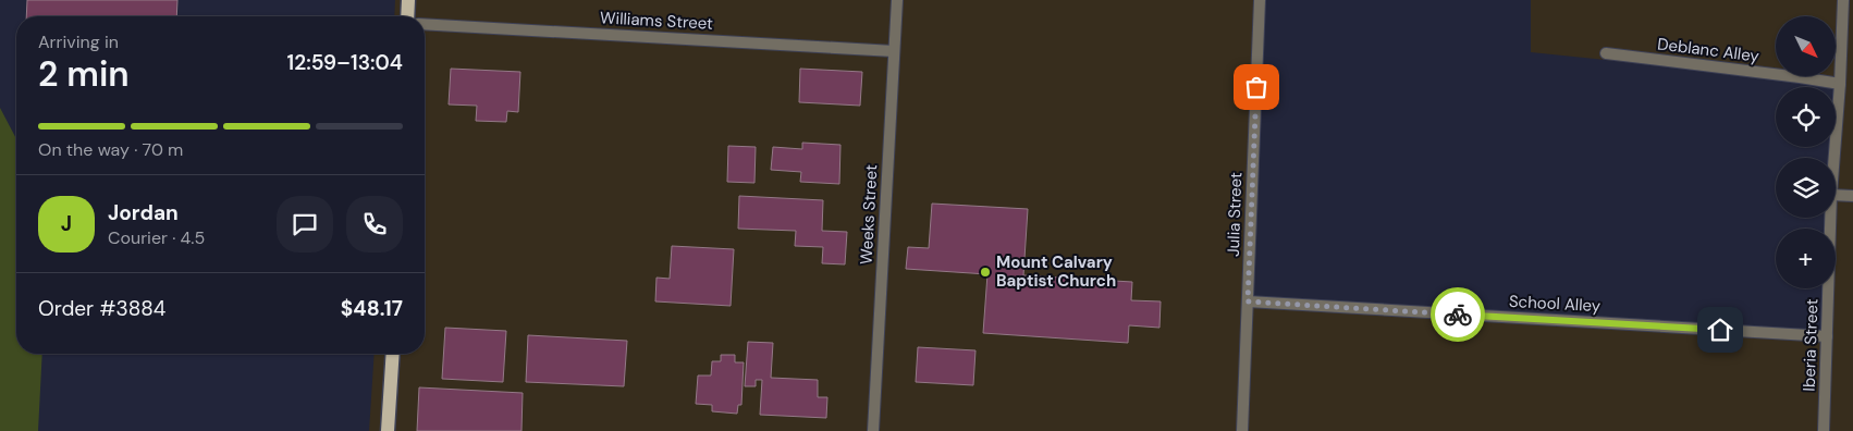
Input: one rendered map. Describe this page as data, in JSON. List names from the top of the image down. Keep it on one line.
{"streets":{"street":["Williams Street","Deblanc Alley","Weeks Street","Julia Street","School Alley","Iberia Street"]},"crossings":[["Williams Street","Weeks Street"],["Deblanc Alley","Iberia Street"],["Julia Street","School Alley"],["School Alley","Iberia Street"]],"places":["Mount Calvary Baptist Church"],"north":"bottom right","page":{"map_buttons":"+","heading":["2 min","Arriving in","12:59–13:04"],"panel":["Jordan","Courier · 4.5","Order #3884","$48.17"],"bar":"On the way · 70 m","round":"J"}}
